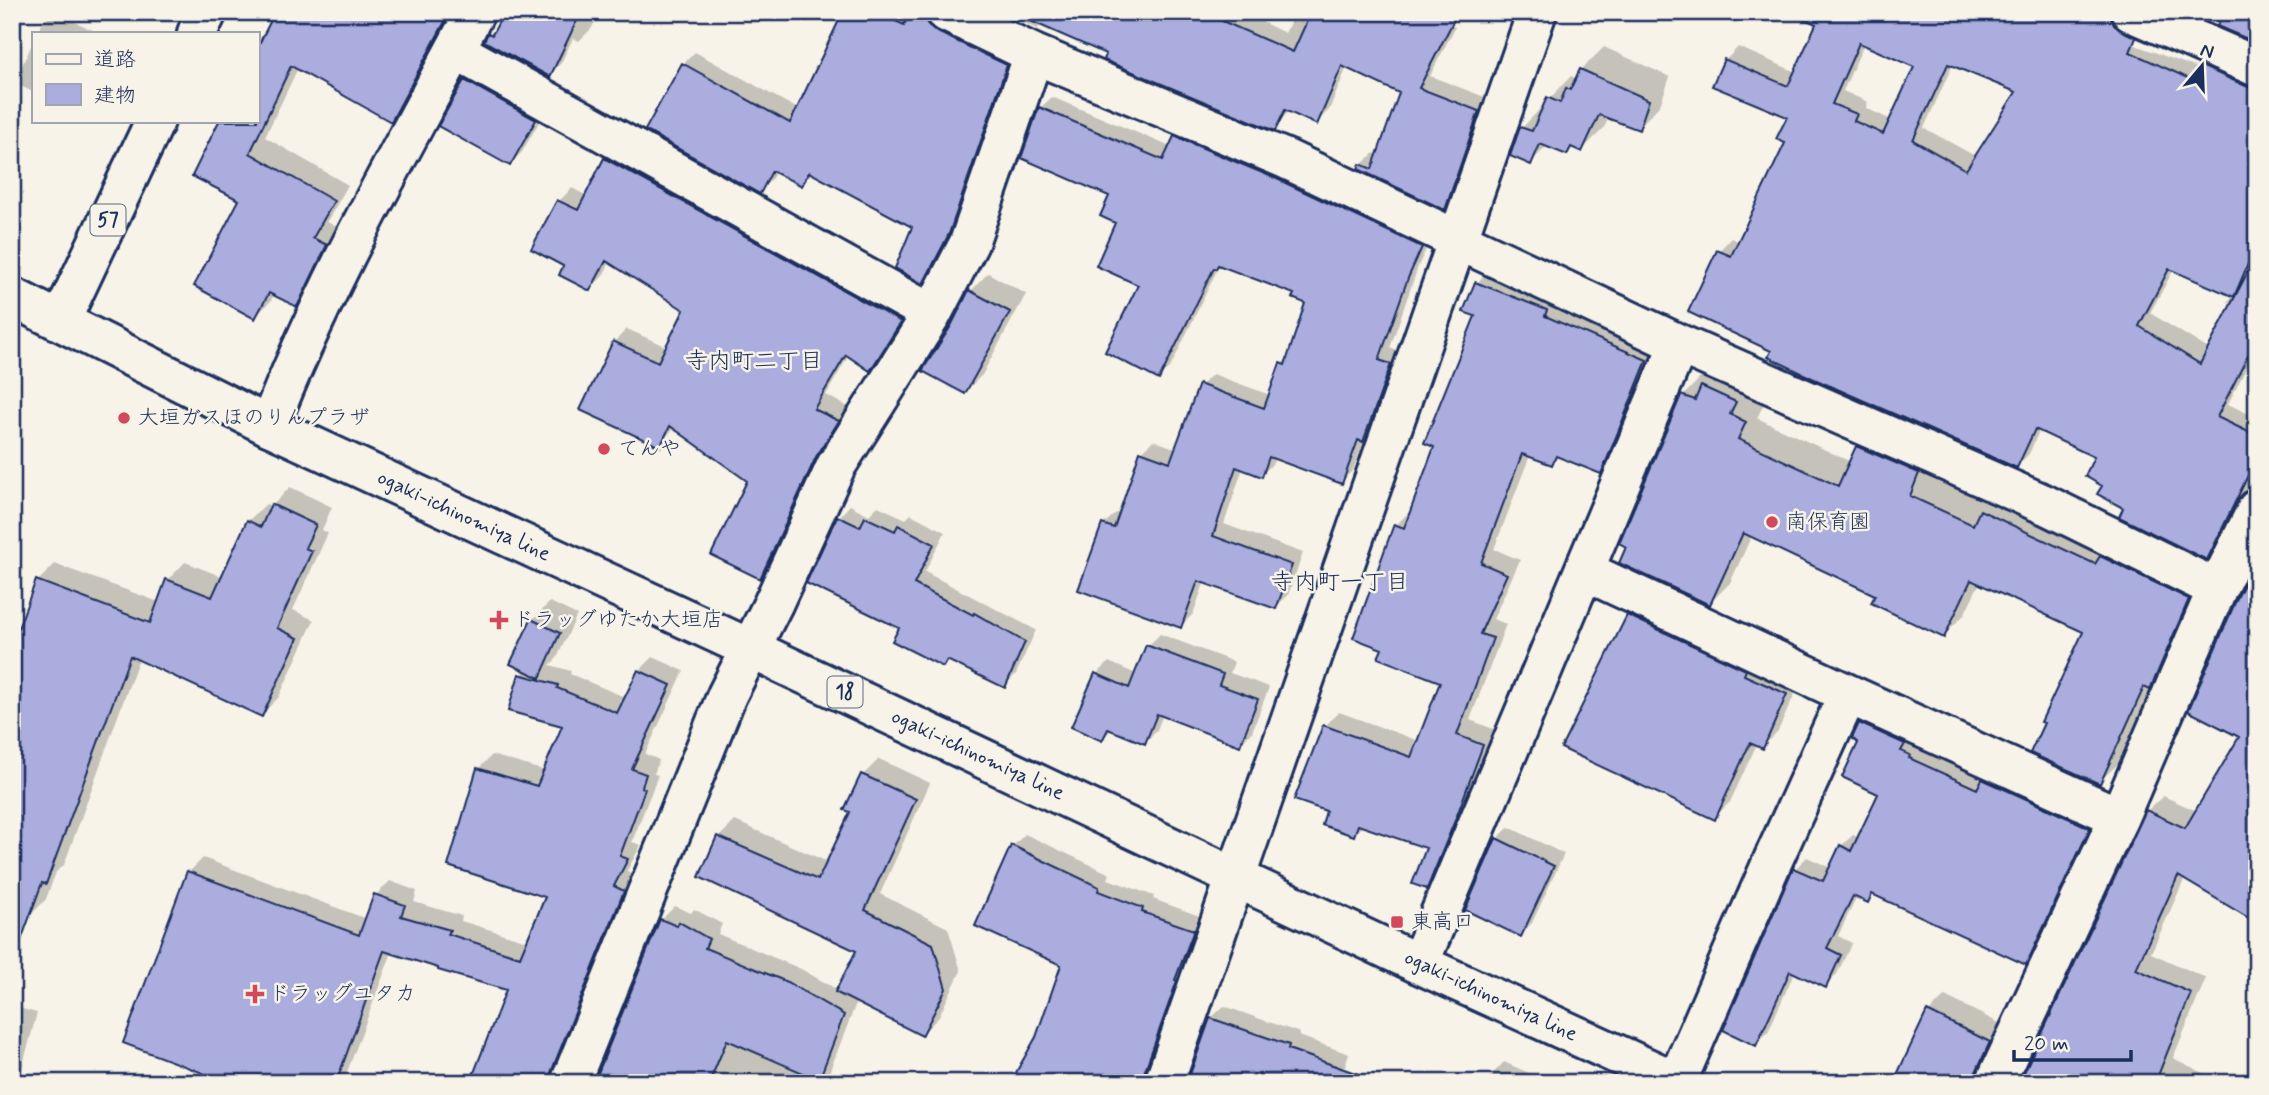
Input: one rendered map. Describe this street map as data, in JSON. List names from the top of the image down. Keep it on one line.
{"streets":{"street":["57","ogaki-ichinomiya line","18"]},"crossings":[["57","ogaki-ichinomiya line"]],"districts":["寺内町二丁目","寺内町一丁目"],"places":{"other":["大垣ガスほのりんプラザ","てんや","南保育園"],"health":["ドラッグゆたか大垣店","ドラッグユタカ"],"transit":["東高口"]},"legend":["道路","建物"],"scale_bar":"20 m","north":"top"}
